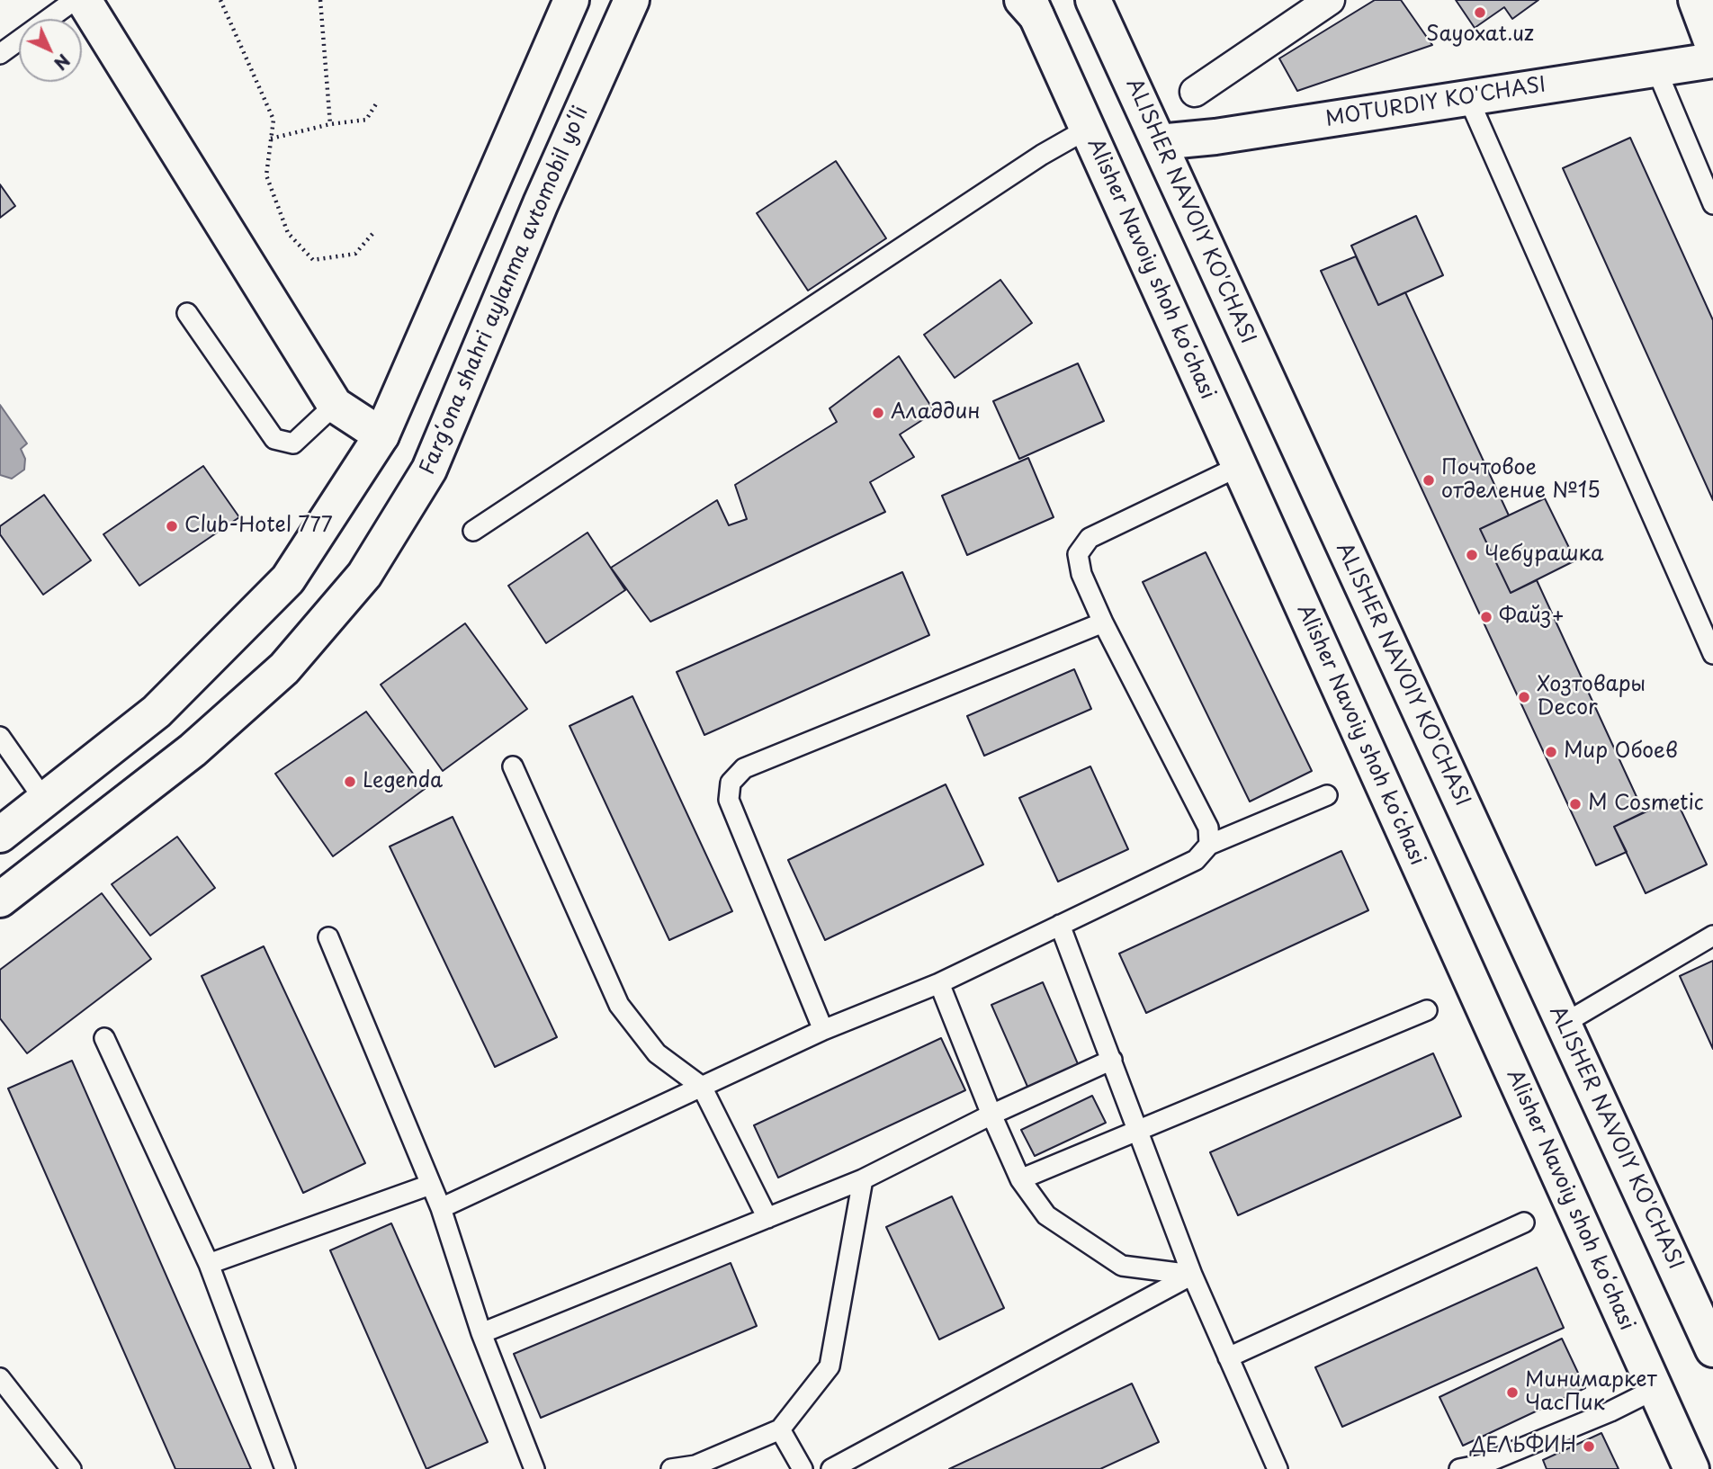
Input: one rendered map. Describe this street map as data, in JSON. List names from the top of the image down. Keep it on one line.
{"streets":{"main road":["MOTURDIY KO'CHASI","ALISHER NAVOIY KO'CHASI","Alisher Navoiy shoh koʻchasi","Fargʻona shahri aylanma avtomobil yoʻli"]},"crossings":[["MOTURDIY KO'CHASI","ALISHER NAVOIY KO'CHASI"]],"places":["Sayoxat.uz","Аладдин","Почтовое отделение №15","Club-Hotel 777","Чебурашка","Файз+","Хозтовары Decor","Мир Обоев","Legenda","M Cosmetic","Минимаркет ЧасПик","ДЕЛЬФИН"],"north":"bottom right"}
